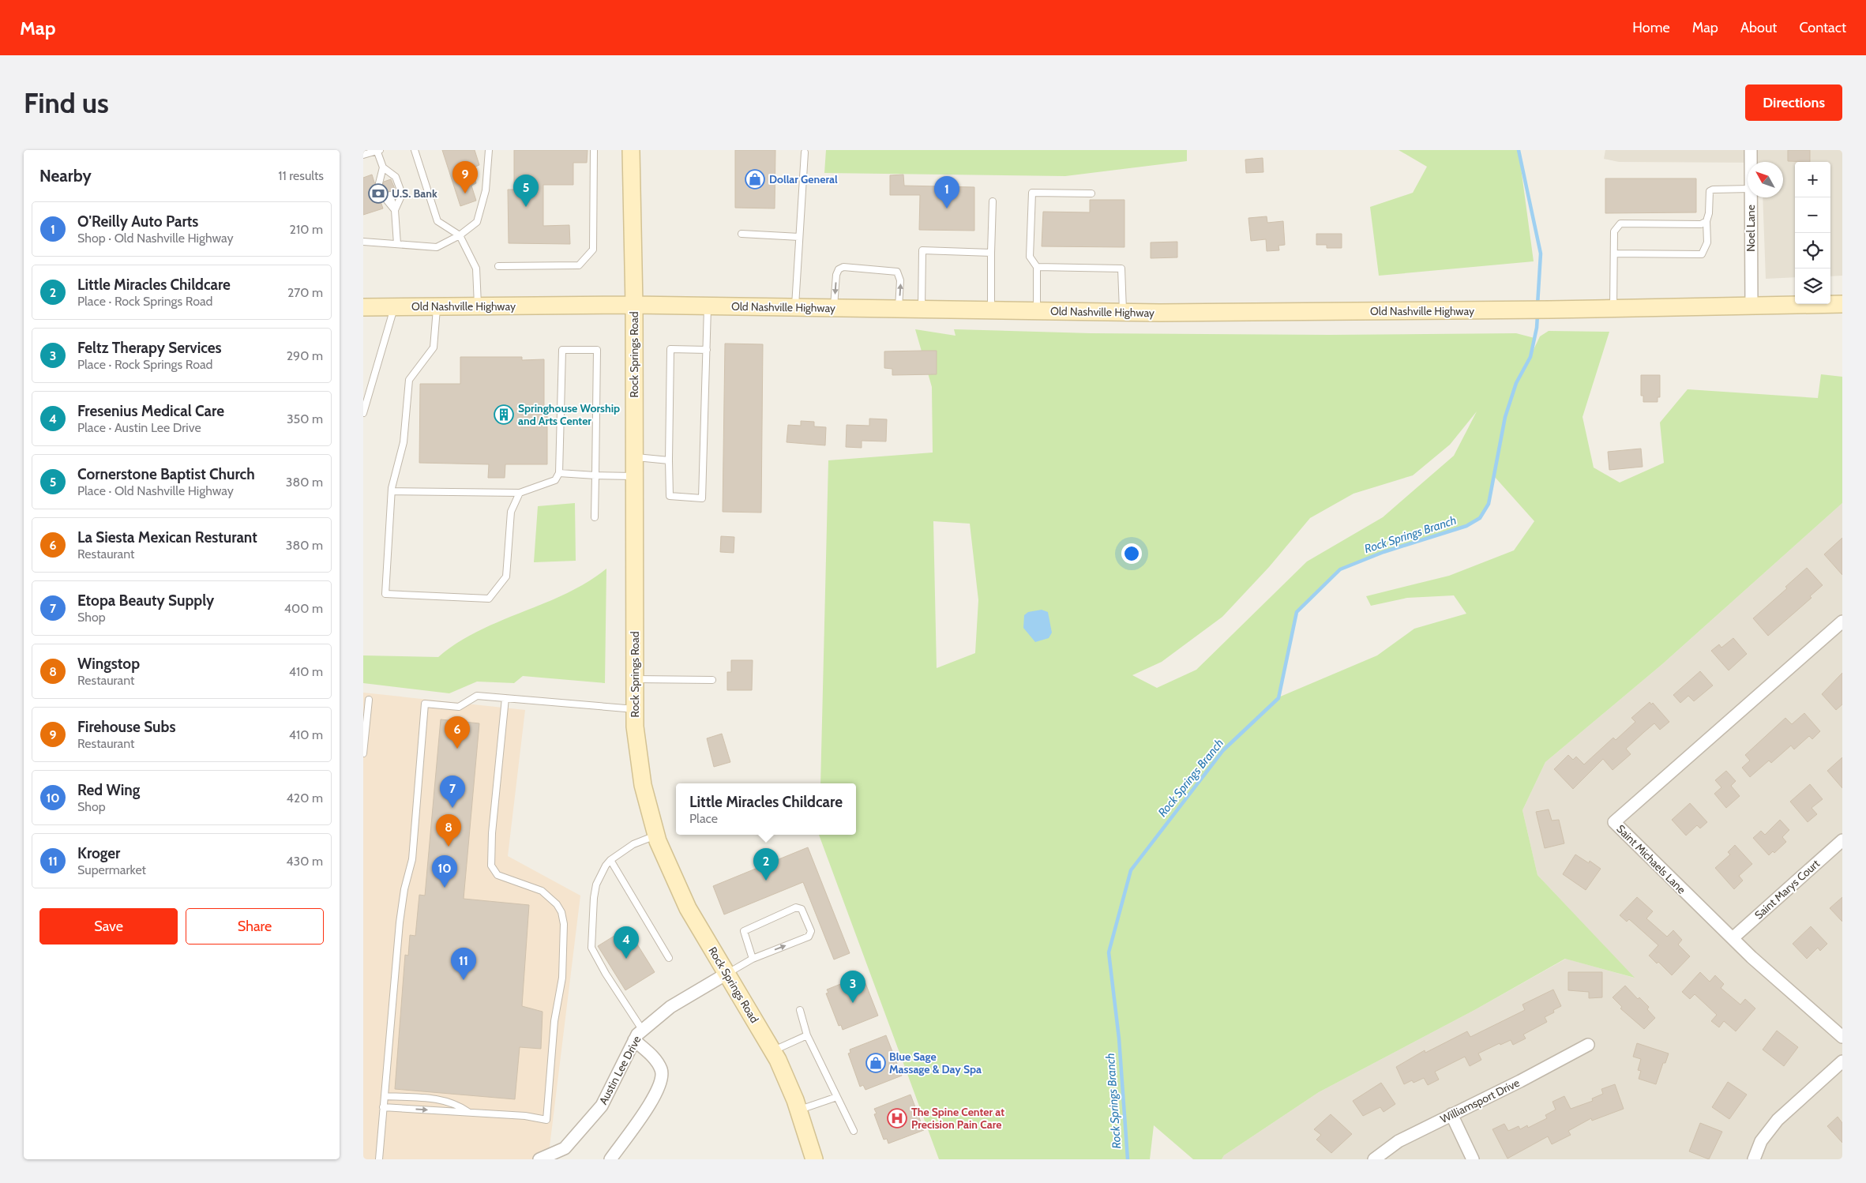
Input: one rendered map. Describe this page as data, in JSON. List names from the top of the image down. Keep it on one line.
{"streets":{"main road":["Old Nashville Highway","Rock Springs Road"],"street":["Noel Lane","Saint Michaels Lane","Saint Marys Court","Austin Lee Drive","Williamsport Drive"]},"crossings":[["Noel Lane","Old Nashville Highway"],["Old Nashville Highway","Rock Springs Road"],["Rock Springs Road","Austin Lee Drive"],["Saint Michaels Lane","Saint Marys Court"]],"water":["Rock Springs Branch"],"places":{"shop":["Dollar General","Blue Sage Massage & Day Spa"],"bank":["U.S. Bank"],"building":["Springhouse Worship and Arts Center"],"hospital":["The Spine Center at Precision Pain Care"]},"north":"top left","page":{"header":"Map","nav":["Home","Map","About","Contact"],"buttons":["Directions",["Save","Share"]],"title":"Find us","heading":["Nearby","11 results"],"pins":["9","5","1","6","7","8","2","10","4","11","3"],"map_buttons":["+","−"],"list":[{"mark":"1","name":"O'Reilly Auto Parts","note":"Shop · Old Nashville Highway","value":"210 m"},{"mark":"2","name":"Little Miracles Childcare","note":"Place · Rock Springs Road","value":"270 m"},{"mark":"3","name":"Feltz Therapy Services","note":"Place · Rock Springs Road","value":"290 m"},{"mark":"4","name":"Fresenius Medical Care","note":"Place · Austin Lee Drive","value":"350 m"},{"mark":"5","name":"Cornerstone Baptist Church","note":"Place · Old Nashville Highway","value":"380 m"},{"mark":"6","name":"La Siesta Mexican Resturant","note":"Restaurant","value":"380 m"},{"mark":"7","name":"Etopa Beauty Supply","note":"Shop","value":"400 m"},{"mark":"8","name":"Wingstop","note":"Restaurant","value":"410 m"},{"mark":"9","name":"Firehouse Subs","note":"Restaurant","value":"410 m"},{"mark":"10","name":"Red Wing","note":"Shop","value":"420 m"},{"mark":"11","name":"Kroger","note":"Supermarket","value":"430 m"}],"popup":["Little Miracles Childcare","Place"]}}
